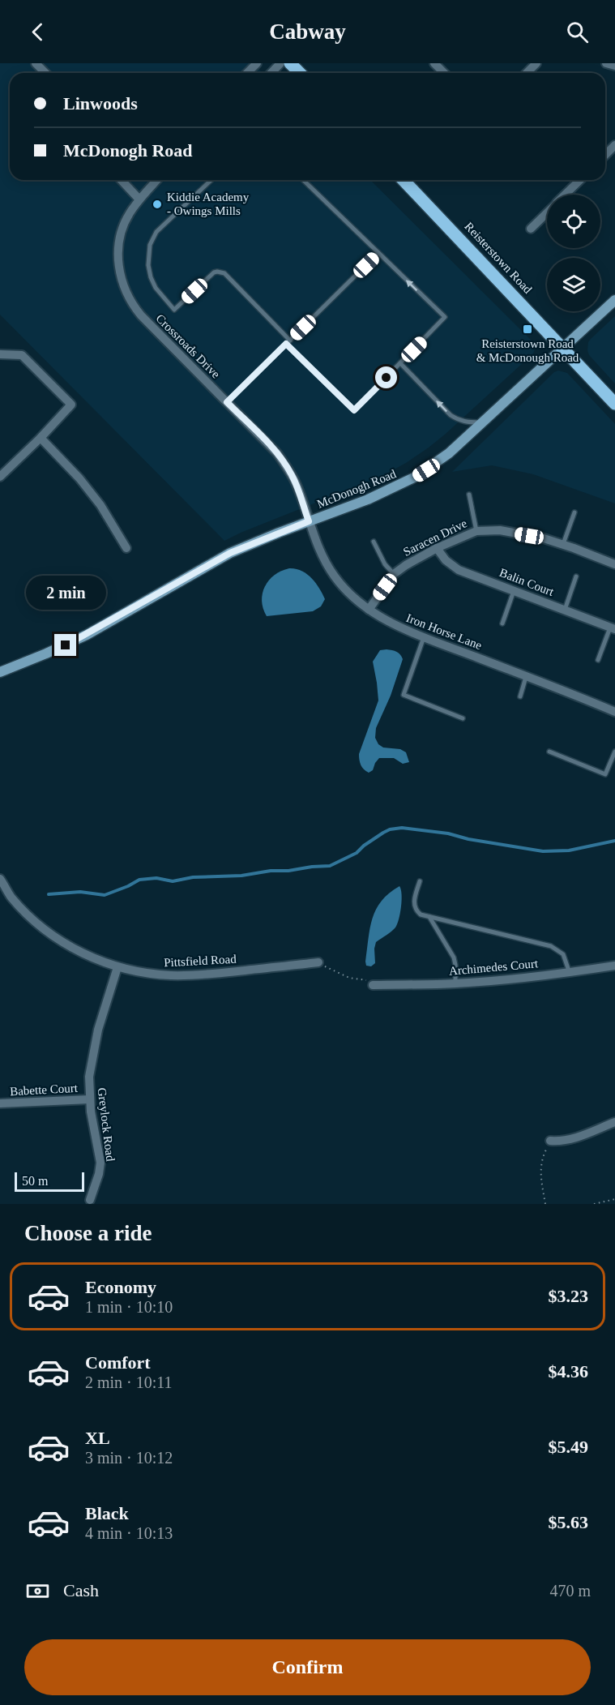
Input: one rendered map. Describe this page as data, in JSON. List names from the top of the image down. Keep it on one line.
{"streets":{"main road":["Reisterstown Road","McDonogh Road"],"street":["Crossroads Drive","Saracen Drive","Balin Court","Iron Horse Lane","Pittsfield Road","Archimedes Court","Babette Court","Greylock Road"]},"crossings":[["Reisterstown Road","McDonogh Road"],["Crossroads Drive","McDonogh Road"],["Crossroads Drive","Iron Horse Lane"],["McDonogh Road","Iron Horse Lane"],["Saracen Drive","Balin Court"],["Saracen Drive","Iron Horse Lane"],["Pittsfield Road","Greylock Road"],["Babette Court","Greylock Road"]],"places":{"other":["Kiddie Academy - Owings Mills"],"transit":["Reisterstown Road & McDonough Road"]},"scale_bar":"50 m","page":{"header":"Cabway","banner":["Linwoods","McDonogh Road"],"bubble":"2 min","scale":"50 m","heading":"Choose a ride","list":[{"name":"Economy","note":"1 min · 10:10","value":"$3.23"},{"name":"Comfort","note":"2 min · 10:11","value":"$4.36"},{"name":"XL","note":"3 min · 10:12","value":"$5.49"},{"name":"Black","note":"4 min · 10:13","value":"$5.63"}],"pay":["Cash","470 m"],"buttons":"Confirm"}}
